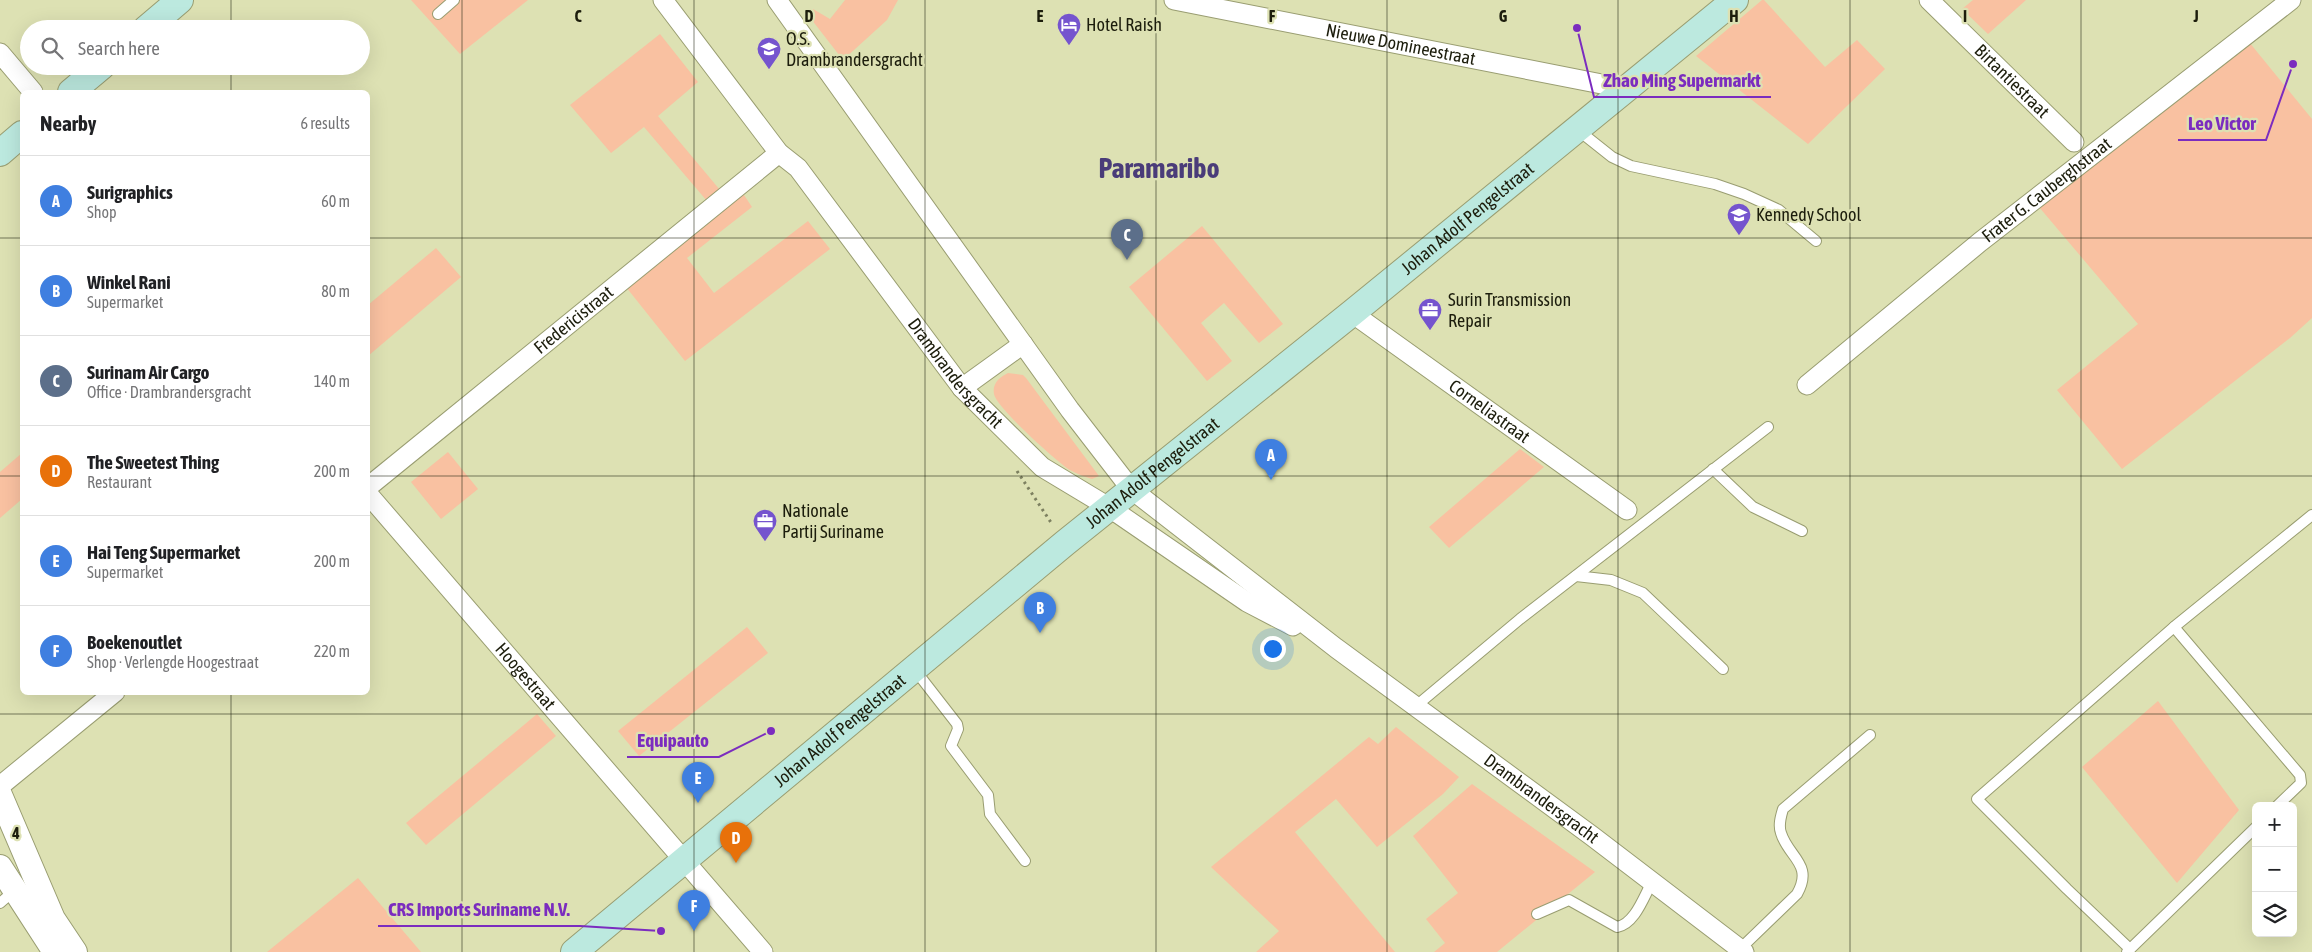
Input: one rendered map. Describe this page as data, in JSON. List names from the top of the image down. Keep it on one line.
{"streets":{"main road":["Johan Adolf Pengelstraat"],"street":["Nieuwe Domineestraat","Birtantiestraat","Frater G. Cauberghstraat","Fredericistraat","Drambrandersgracht","Corneliastraat","Hoogestraat"]},"crossings":[["Nieuwe Domineestraat","Johan Adolf Pengelstraat"],["Johan Adolf Pengelstraat","Drambrandersgracht"],["Johan Adolf Pengelstraat","Corneliastraat"],["Johan Adolf Pengelstraat","Hoogestraat"],["Fredericistraat","Drambrandersgracht"]],"districts":["Paramaribo"],"places":{"other":["Zhao Ming Supermarkt","Leo Victor","Equipauto","CRS Imports Suriname N.V."],"hotel":["Hotel Raish"],"school or university":["O.S. Drambrandersgracht","Kennedy School"],"office":["Surin Transmission Repair","Nationale Partij Suriname"]},"page":{"search":"Search here","heading":["Nearby","6 results"],"list":[{"mark":"A","name":"Surigraphics","note":"Shop","value":"60 m"},{"mark":"B","name":"Winkel Rani","note":"Supermarket","value":"80 m"},{"mark":"C","name":"Surinam Air Cargo","note":"Office · Drambrandersgracht","value":"140 m"},{"mark":"D","name":"The Sweetest Thing","note":"Restaurant","value":"200 m"},{"mark":"E","name":"Hai Teng Supermarket","note":"Supermarket","value":"200 m"},{"mark":"F","name":"Boekenoutlet","note":"Shop · Verlengde Hoogestraat","value":"220 m"}],"pins":["C","A","B","E","D","F"],"map_buttons":["+","−"]},"grid":{"columns":["C","D","E","F","G","H","I","J"],"rows":["4"]}}
